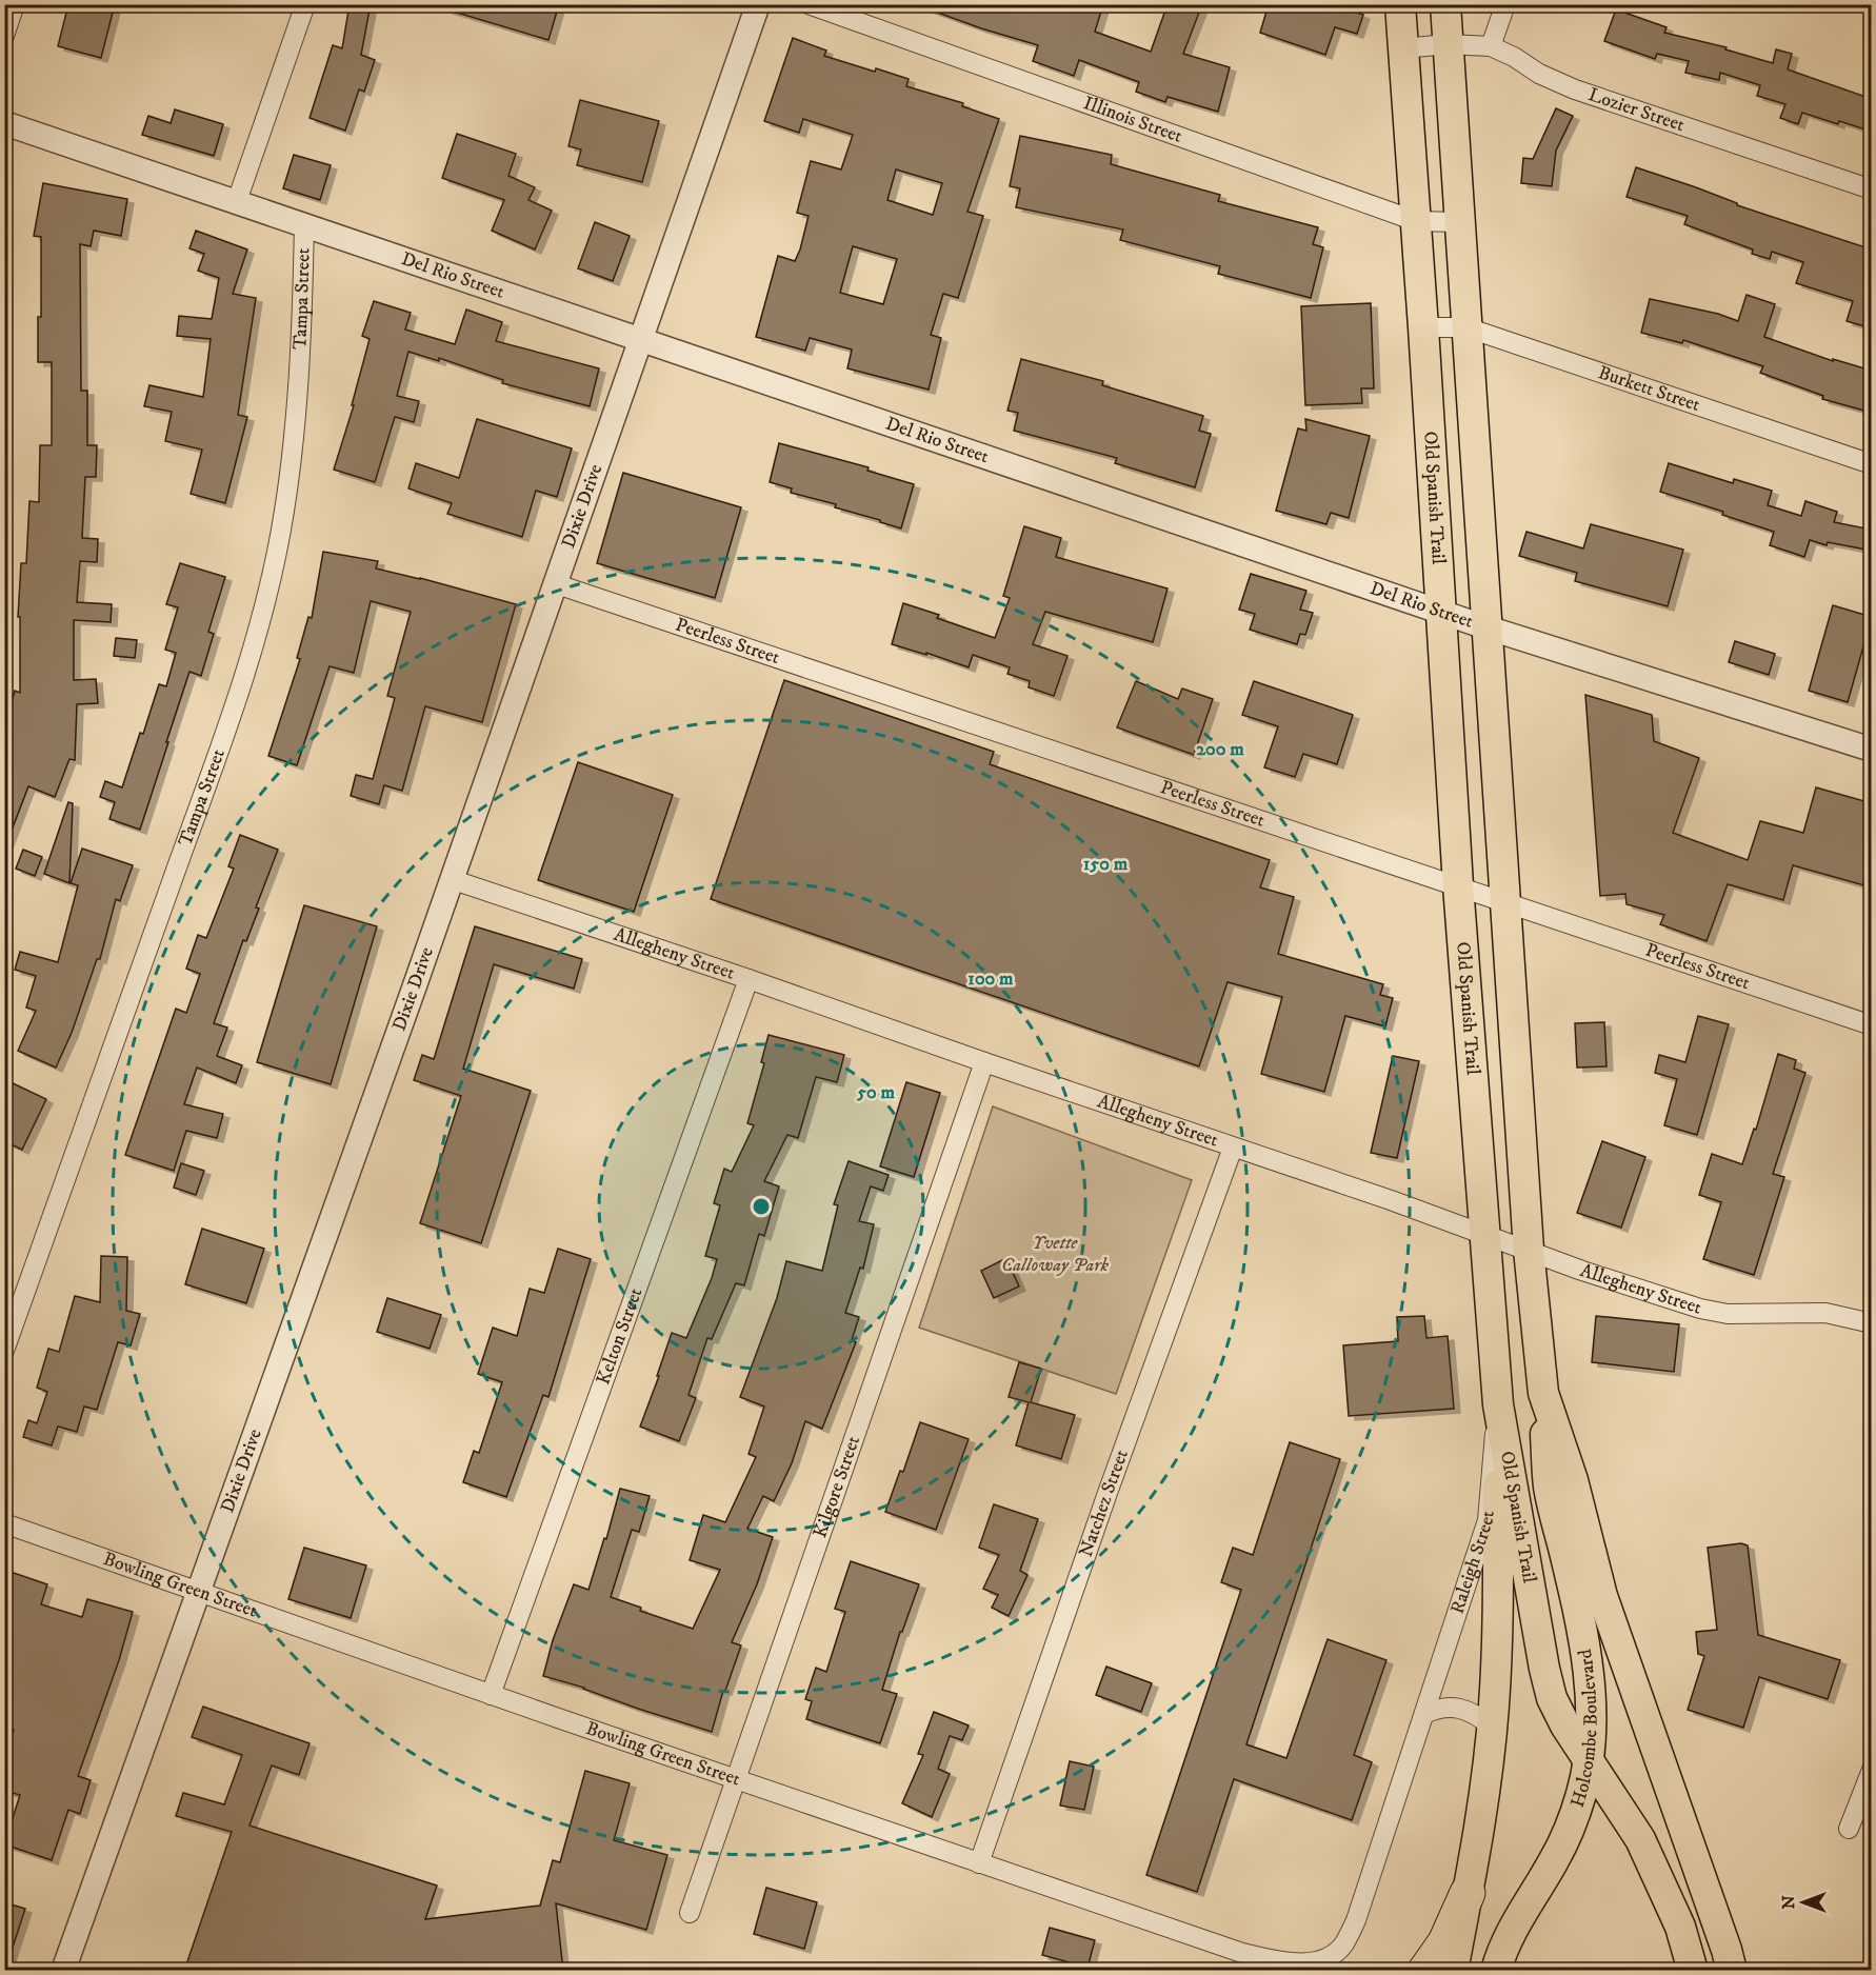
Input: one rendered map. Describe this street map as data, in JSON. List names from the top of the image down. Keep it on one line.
{"streets":{"main road":["Old Spanish Trail","Holcombe Boulevard"],"street":["Lozier Street","Illinois Street","Del Rio Street","Tampa Street","Burkett Street","Dixie Drive","Peerless Street","Allegheny Street","Kelton Street","Kilgore Street","Natchez Street","Raleigh Street","Bowling Green Street"]},"crossings":[["Lozier Street","Old Spanish Trail"],["Illinois Street","Old Spanish Trail"],["Del Rio Street","Tampa Street"],["Del Rio Street","Old Spanish Trail"],["Del Rio Street","Dixie Drive"],["Burkett Street","Old Spanish Trail"],["Old Spanish Trail","Peerless Street"],["Old Spanish Trail","Allegheny Street"],["Old Spanish Trail","Raleigh Street"],["Old Spanish Trail","Holcombe Boulevard"],["Dixie Drive","Peerless Street"],["Dixie Drive","Allegheny Street"],["Dixie Drive","Bowling Green Street"],["Allegheny Street","Kelton Street"],["Allegheny Street","Kilgore Street"],["Allegheny Street","Natchez Street"],["Kelton Street","Bowling Green Street"],["Kilgore Street","Bowling Green Street"],["Natchez Street","Bowling Green Street"],["Raleigh Street","Bowling Green Street"]],"parks":["Yvette Calloway Park"],"north":"left","rings":["200 m","150 m","100 m","50 m"]}
